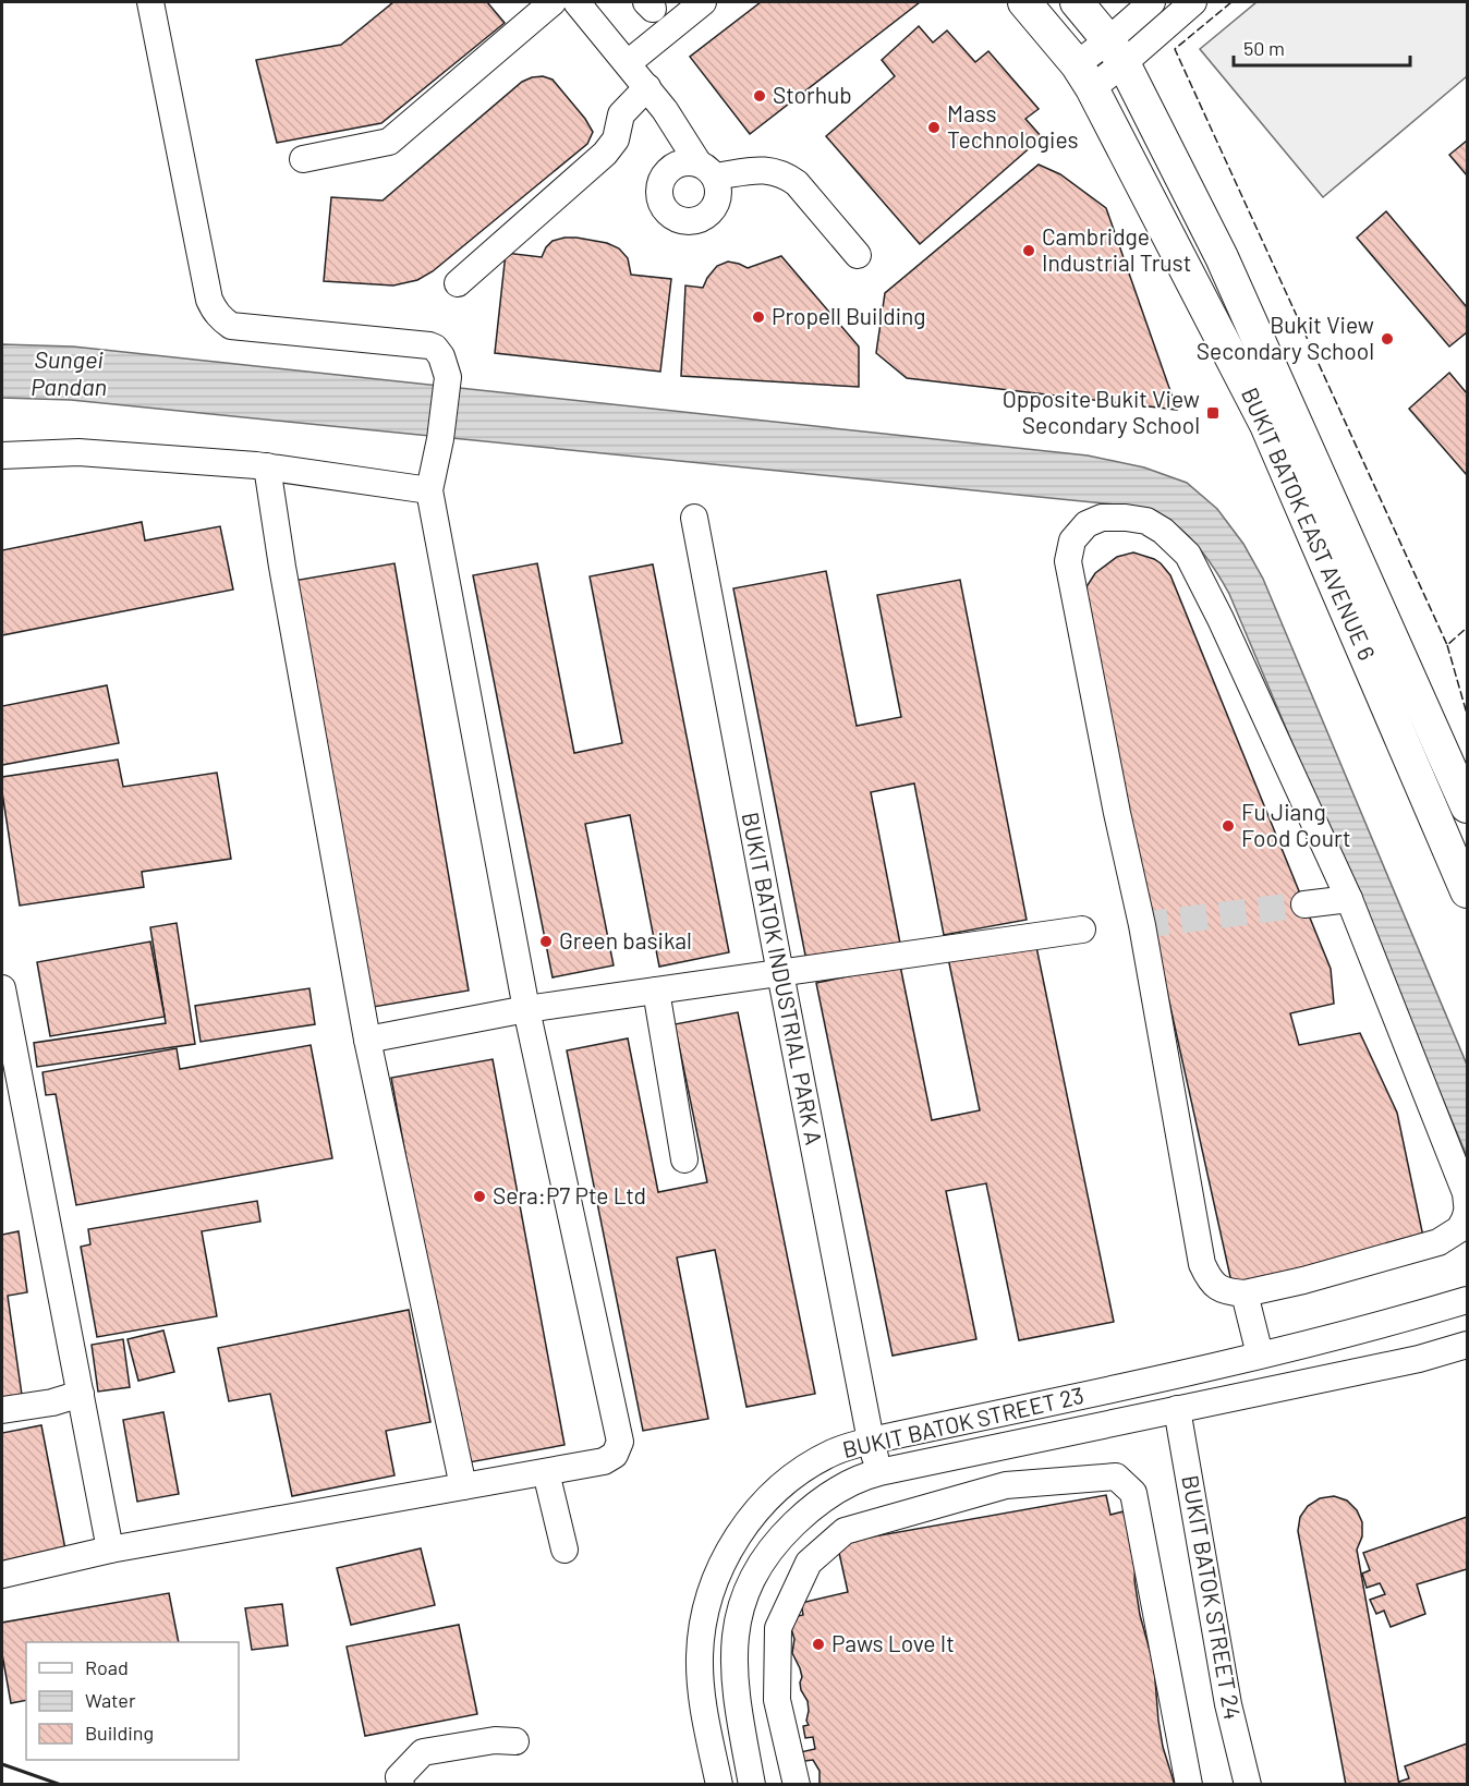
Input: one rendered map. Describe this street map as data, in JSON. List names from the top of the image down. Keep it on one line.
{"streets":{"main road":["BUKIT BATOK EAST AVENUE 6"],"street":["BUKIT BATOK INDUSTRIAL PARK A","BUKIT BATOK STREET 23","BUKIT BATOK STREET 24"]},"crossings":[["BUKIT BATOK INDUSTRIAL PARK A","BUKIT BATOK STREET 23"],["BUKIT BATOK STREET 23","BUKIT BATOK STREET 24"]],"water":["Sungei Pandan"],"places":{"other":["Storhub","Mass Technologies","Cambridge Industrial Trust","Propell Building","Bukit View Secondary School","Fu Jiang Food Court","Green basikal","Sera:P7 Pte Ltd","Paws Love It"],"transit":["Opposite Bukit View Secondary School"]},"legend":["Road","Water","Building"],"scale_bar":"50 m"}
